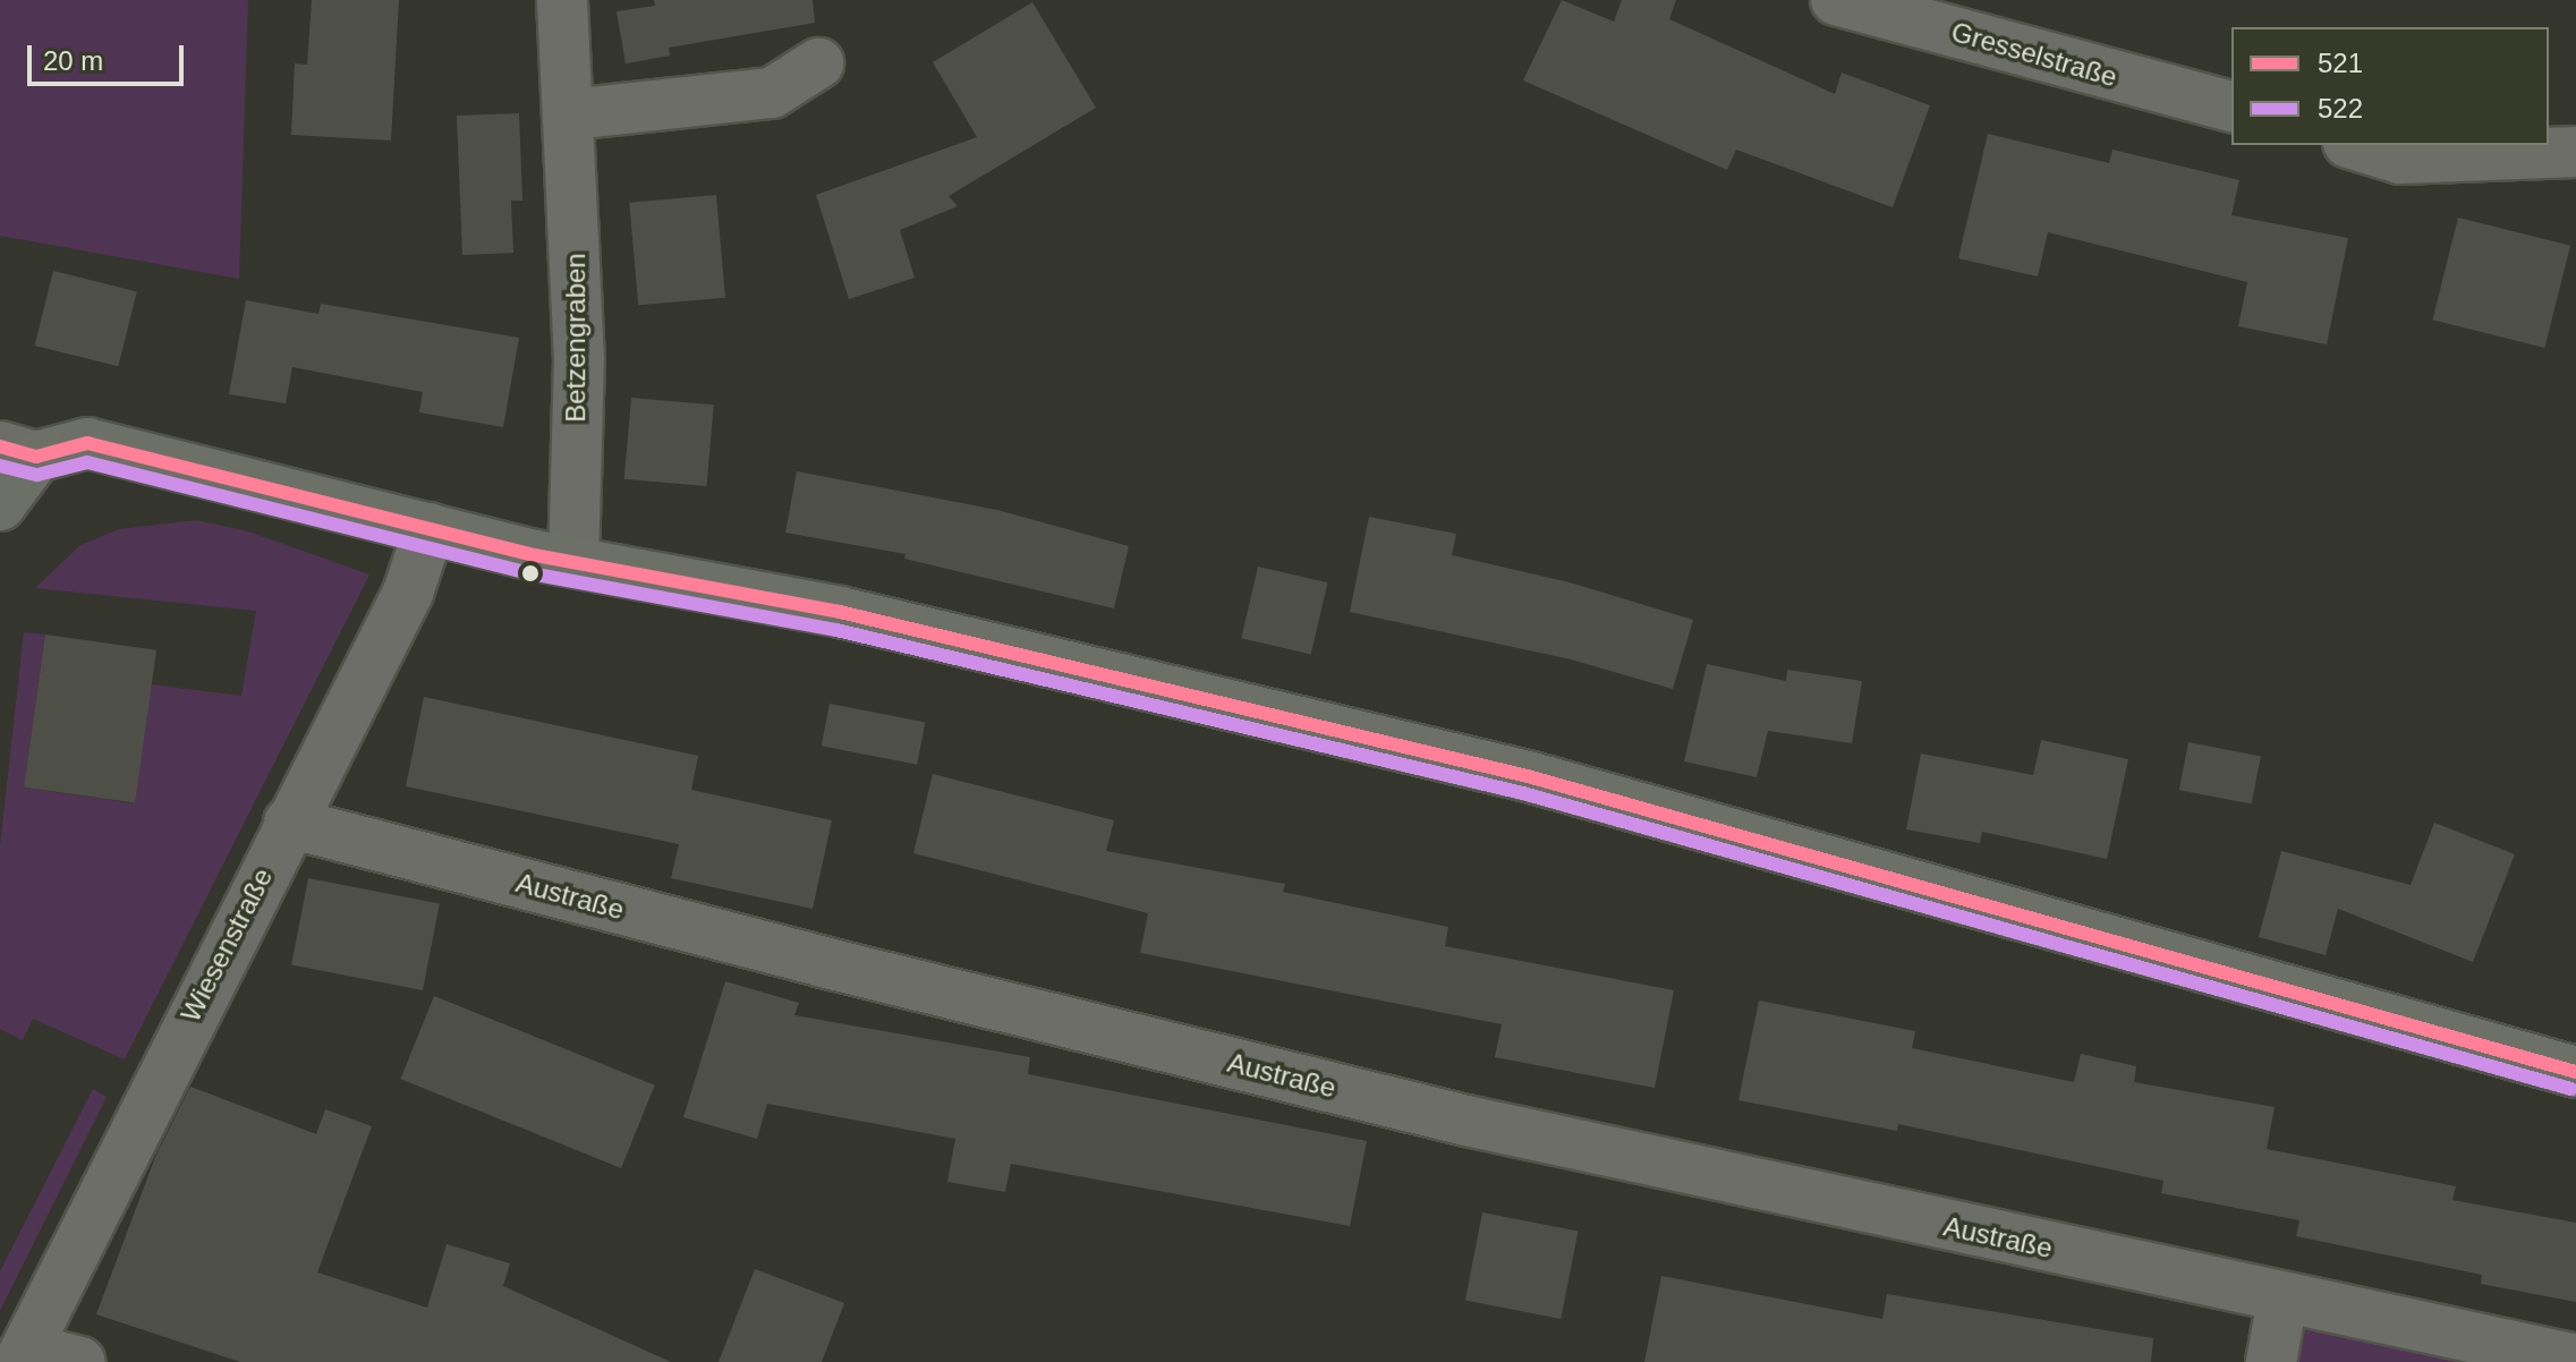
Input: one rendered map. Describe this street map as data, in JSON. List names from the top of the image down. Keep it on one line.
{"streets":{"street":["Gresselstraße","Betzengraben","Austraße","Wiesenstraße"]},"crossings":[["Austraße","Wiesenstraße"]],"lines":["transit line 521","transit line 522"],"legend":["521","522"],"scale_bar":"20 m"}
